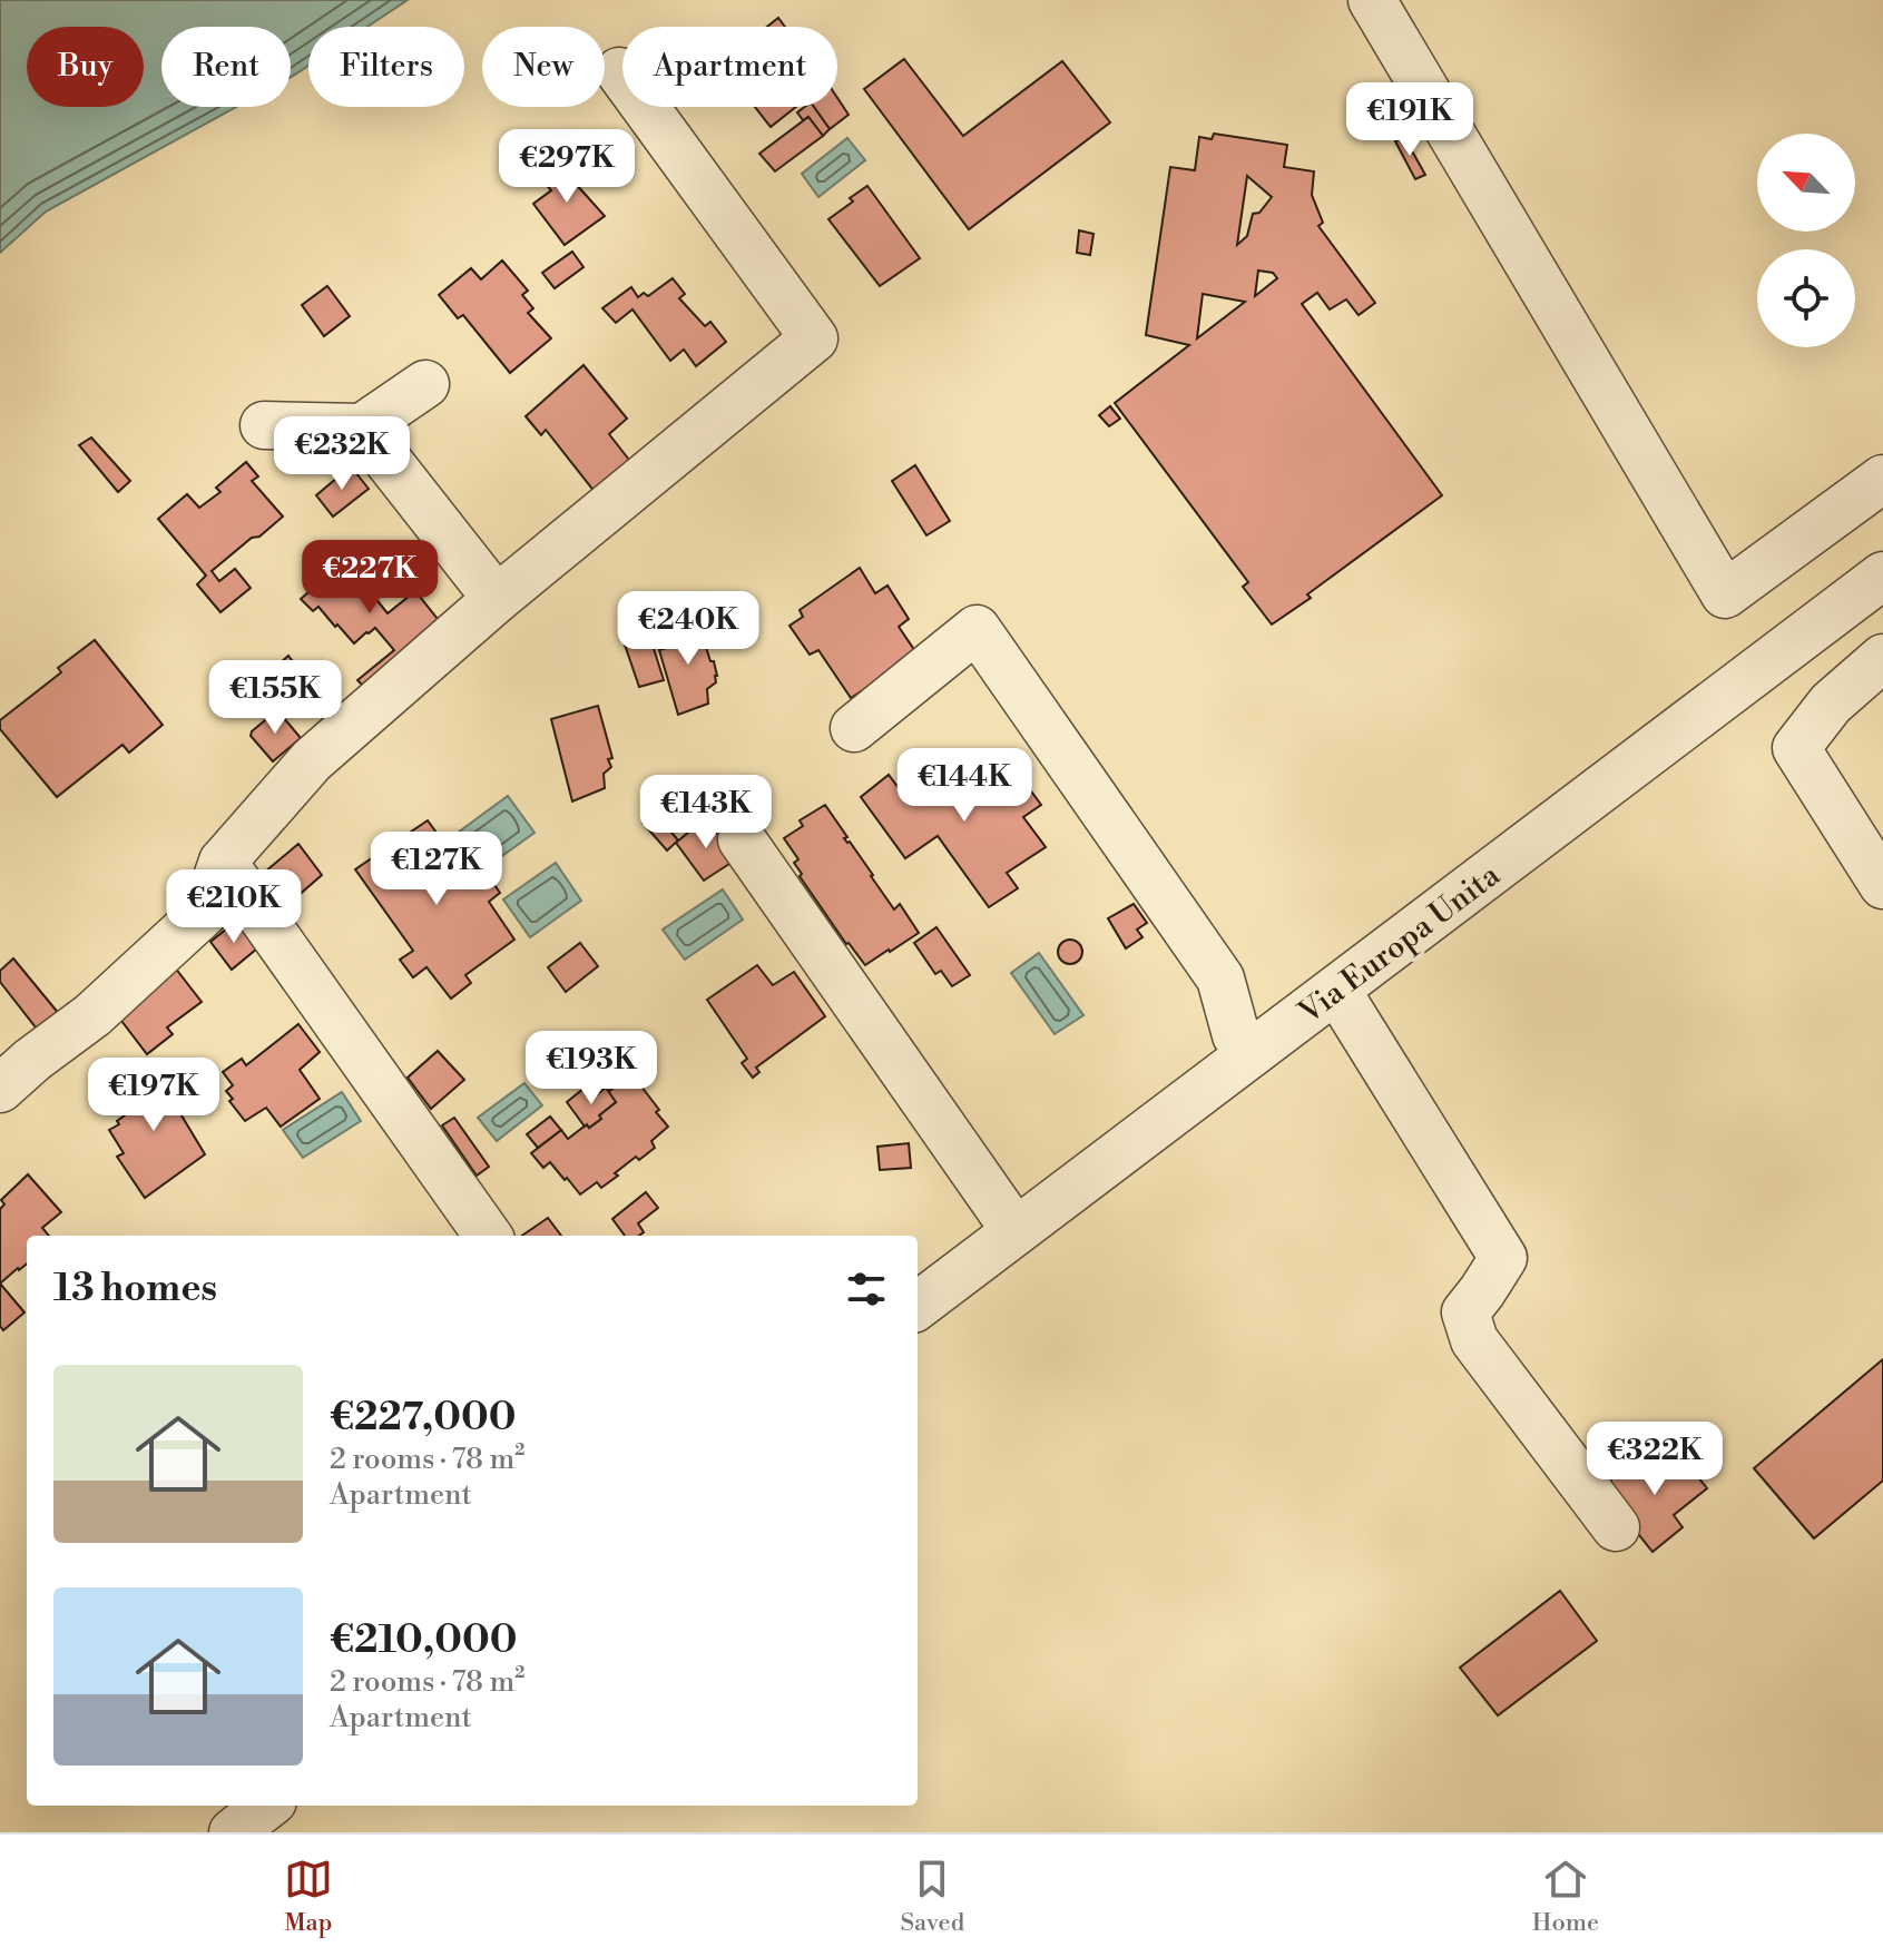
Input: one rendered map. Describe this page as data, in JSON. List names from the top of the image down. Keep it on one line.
{"streets":{"street":["Via Europa Unita"]},"north":"top left","page":{"chip":["Buy","Rent","Filters","New","Apartment"],"price":["€191K","€297K","€232K","€227K","€240K","€155K","€144K","€143K","€127K","€210K","€193K","€197K","€322K"],"heading":"13 homes","list":[{"name":"€227,000","note":"2 rooms · 78 m² · Apartment"},{"name":"€210,000","note":"2 rooms · 78 m² · Apartment"}],"tabs":["Map","Saved","Home"]}}
